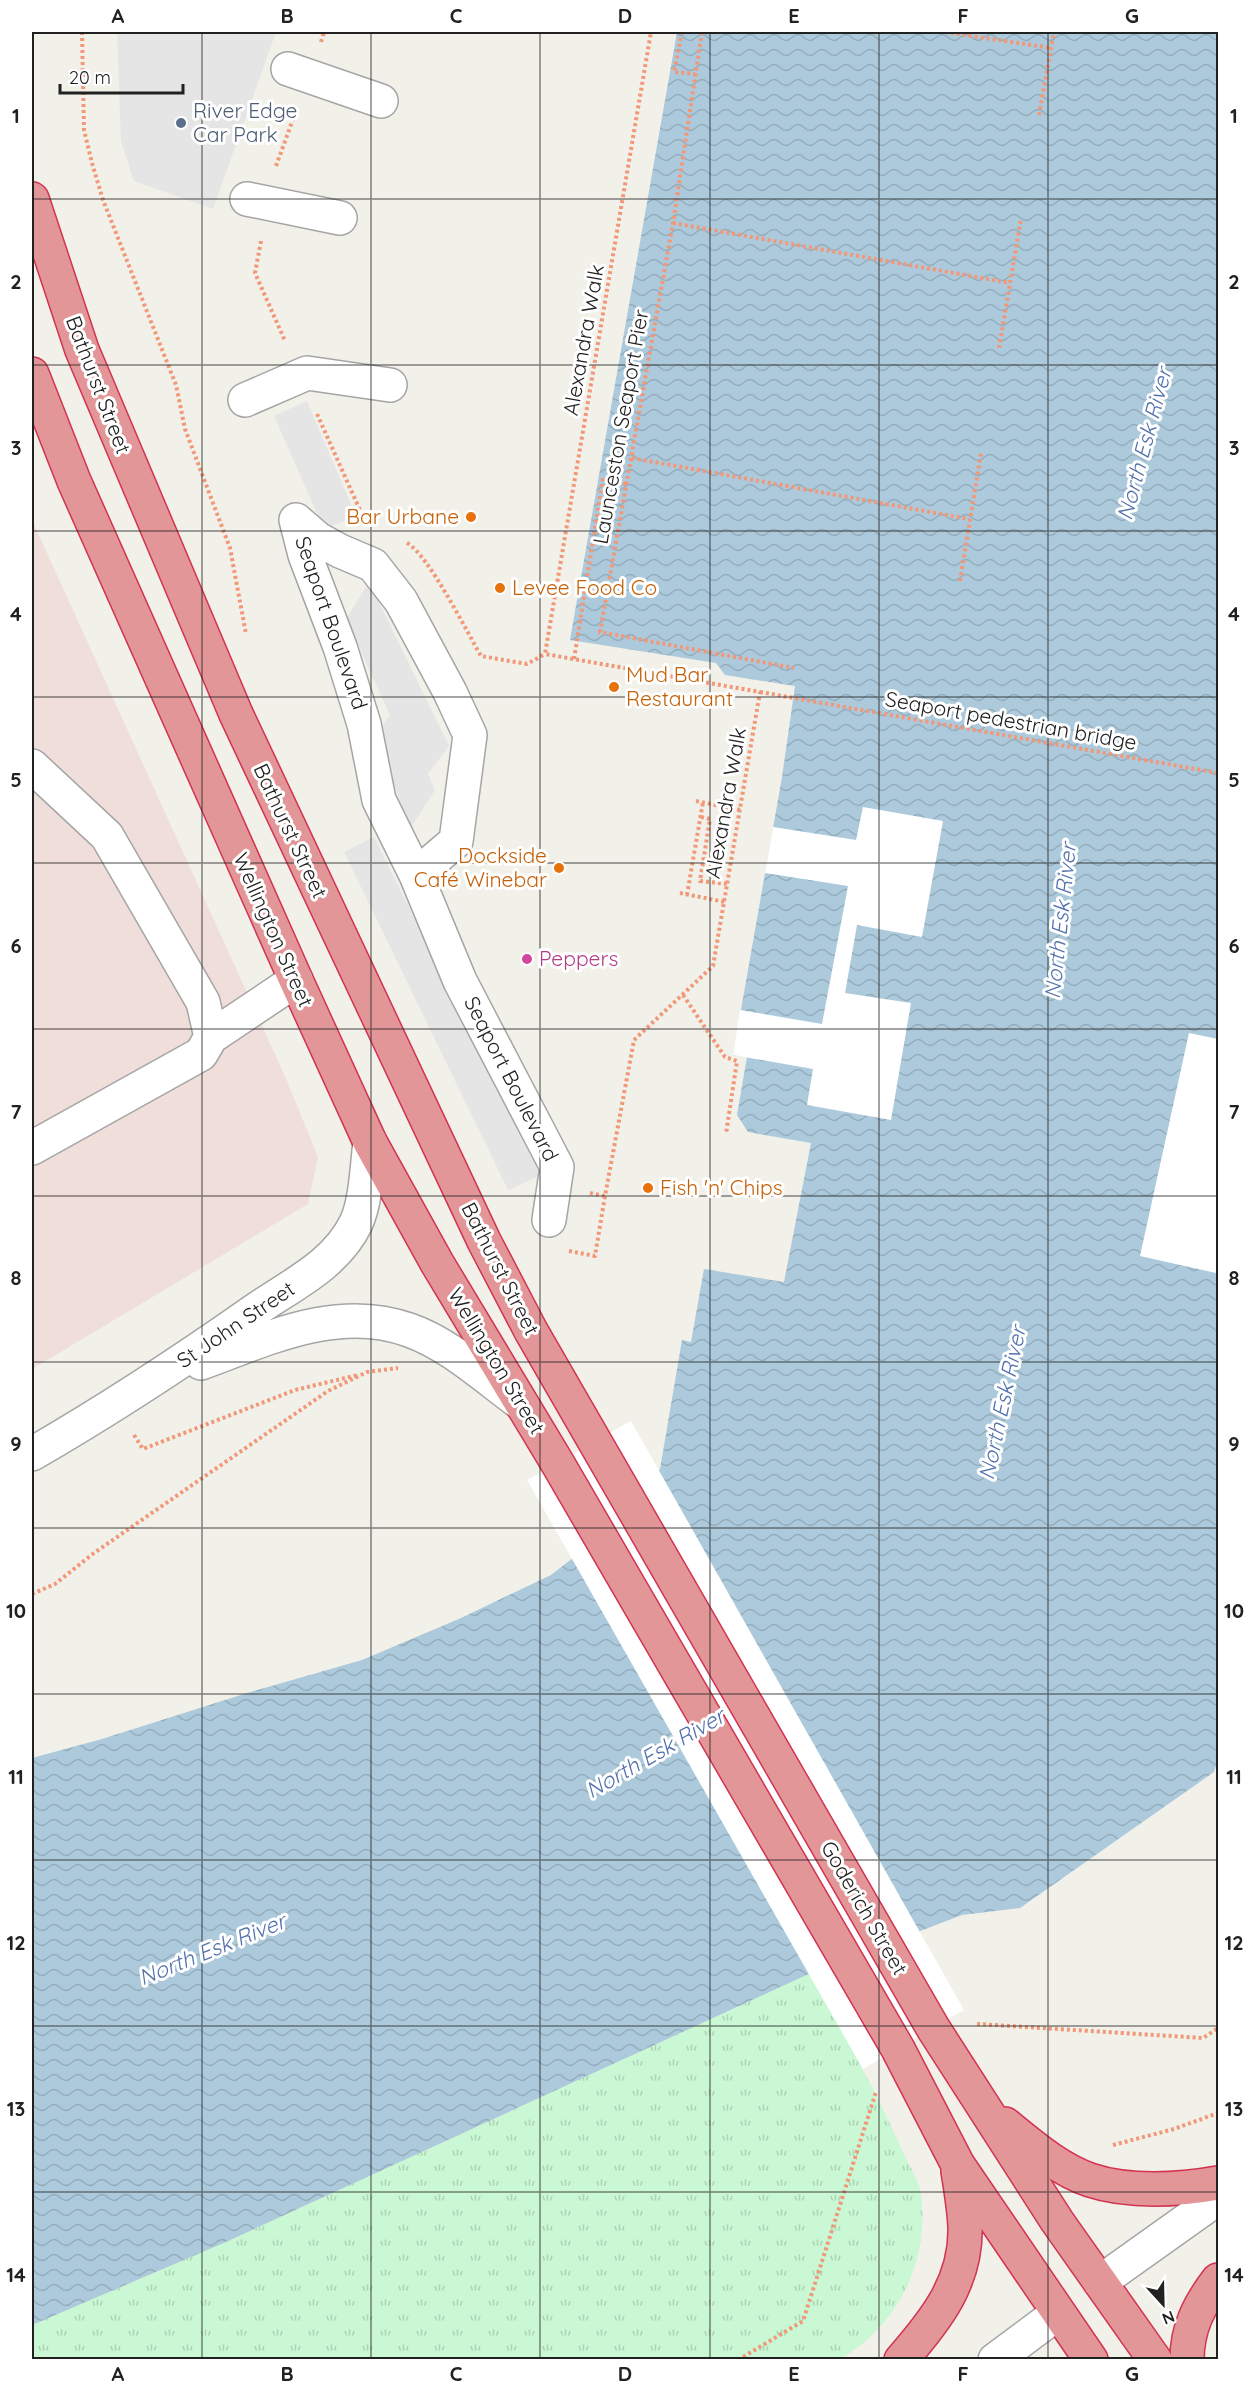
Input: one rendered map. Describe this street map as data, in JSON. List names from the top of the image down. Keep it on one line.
{"streets":{"highway":["Bathurst Street","Wellington Street","Goderich Street"],"street":["Seaport Boulevard","St John Street"],"path":["Alexandra Walk","Launceston Seaport Pier","Seaport pedestrian bridge"]},"crossings":[["Alexandra Walk","Seaport Boulevard"],["Alexandra Walk","Seaport pedestrian bridge"],["Bathurst Street","Goderich Street"],["Wellington Street","St John Street"],["Wellington Street","Goderich Street"]],"water":["North Esk River"],"places":["River Edge Car Park","Bar Urbane","Levee Food Co","Mud Bar Restaurant","Dockside Café Winebar","Peppers","Fish 'n' Chips"],"scale_bar":"20 m","north":"bottom","grid":{"columns":["A","B","C","D","E","F","G"],"rows":["1","2","3","4","5","6","7","8","9","10","11","12","13","14"]}}
